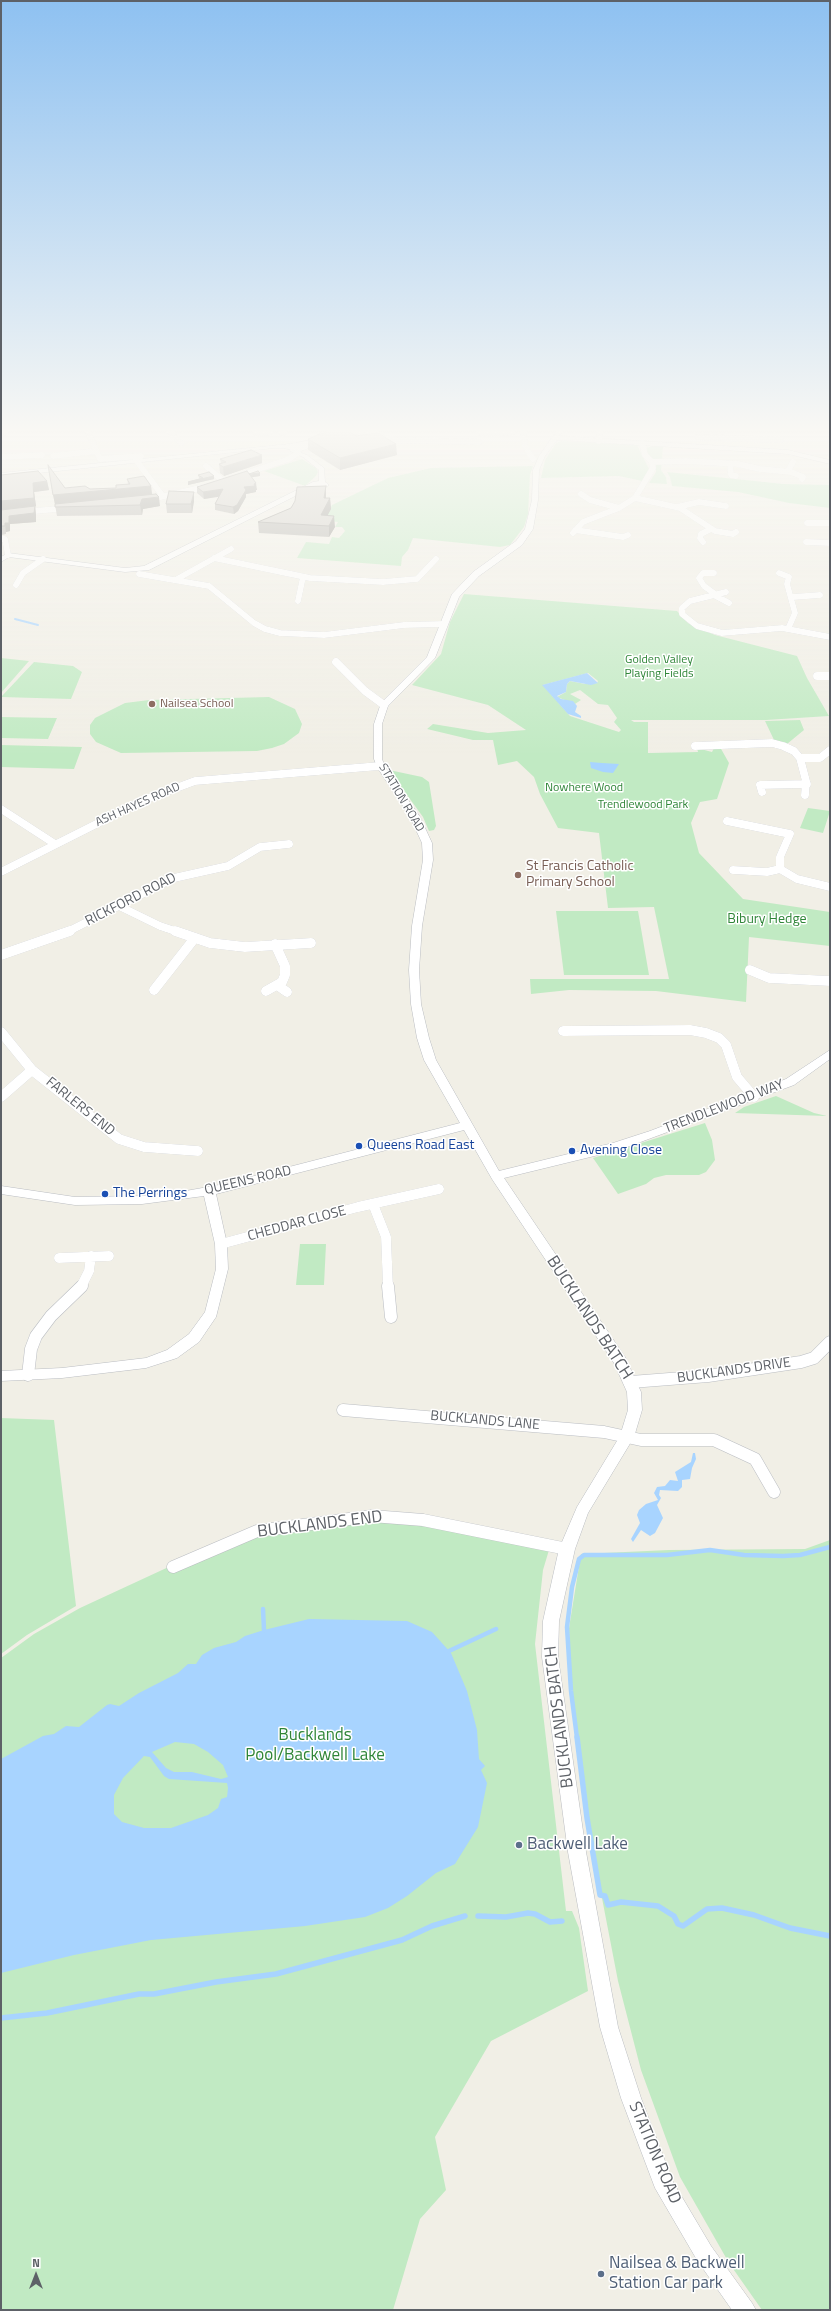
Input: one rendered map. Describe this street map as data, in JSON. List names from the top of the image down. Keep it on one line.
{"streets":{"street":["STATION ROAD","ASH HAYES ROAD","RICKFORD ROAD","FARLERS END","TRENDLEWOOD WAY","QUEENS ROAD","CHEDDAR CLOSE","BUCKLANDS BATCH","BUCKLANDS DRIVE","BUCKLANDS LANE","BUCKLANDS END"]},"crossings":[["STATION ROAD","ASH HAYES ROAD"],["STATION ROAD","TRENDLEWOOD WAY"],["STATION ROAD","QUEENS ROAD"],["STATION ROAD","BUCKLANDS BATCH"],["TRENDLEWOOD WAY","BUCKLANDS BATCH"],["BUCKLANDS BATCH","BUCKLANDS DRIVE"],["BUCKLANDS BATCH","BUCKLANDS LANE"],["BUCKLANDS BATCH","BUCKLANDS END"]],"parks":["Golden Valley Playing Fields","Nowhere Wood","Trendlewood Park","Bibury Hedge","Bucklands Pool/Backwell Lake"],"places":["Nailsea School","St Francis Catholic Primary School","Queens Road East","Avening Close","The Perrings","Backwell Lake","Nailsea & Backwell Station Car park"],"north":"top"}
